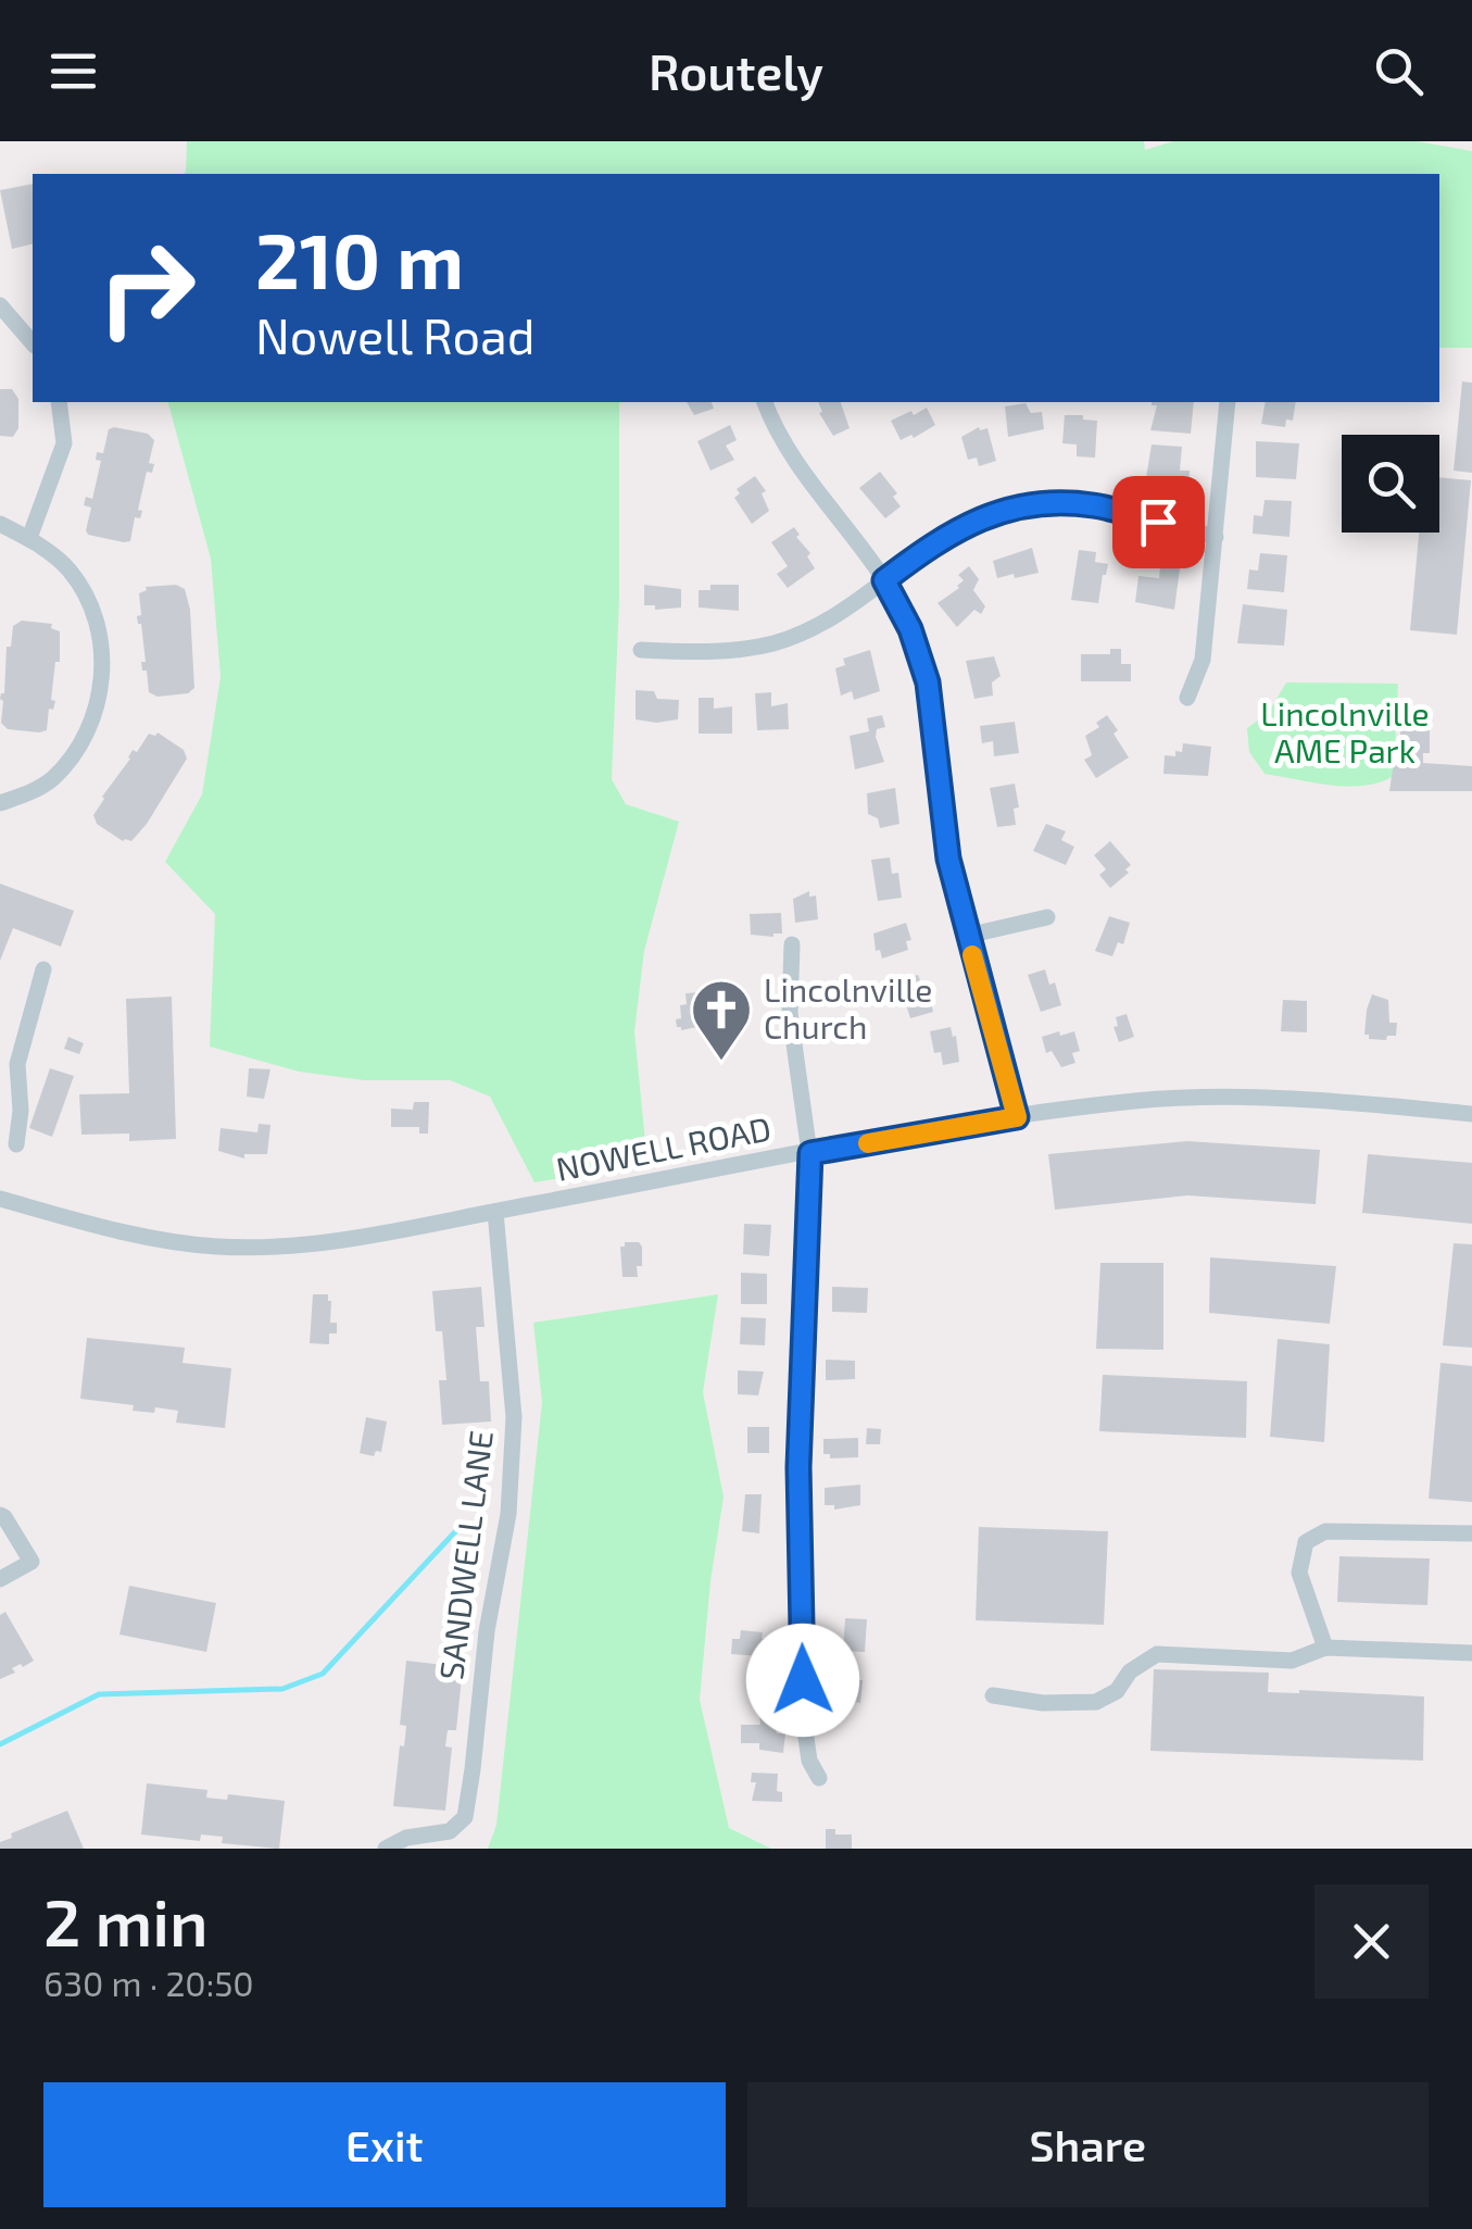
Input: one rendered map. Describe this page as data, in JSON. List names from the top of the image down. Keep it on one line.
{"streets":{"street":["NOWELL ROAD","SANDWELL LANE"]},"crossings":[["NOWELL ROAD","SANDWELL LANE"]],"parks":["Lincolnville AME Park"],"places":{"church":["Lincolnville Church"]},"page":{"header":"Routely","turn":["210 m","Nowell Road"],"heading":["2 min","630 m · 20:50"],"buttons":["Exit","Share"]}}
